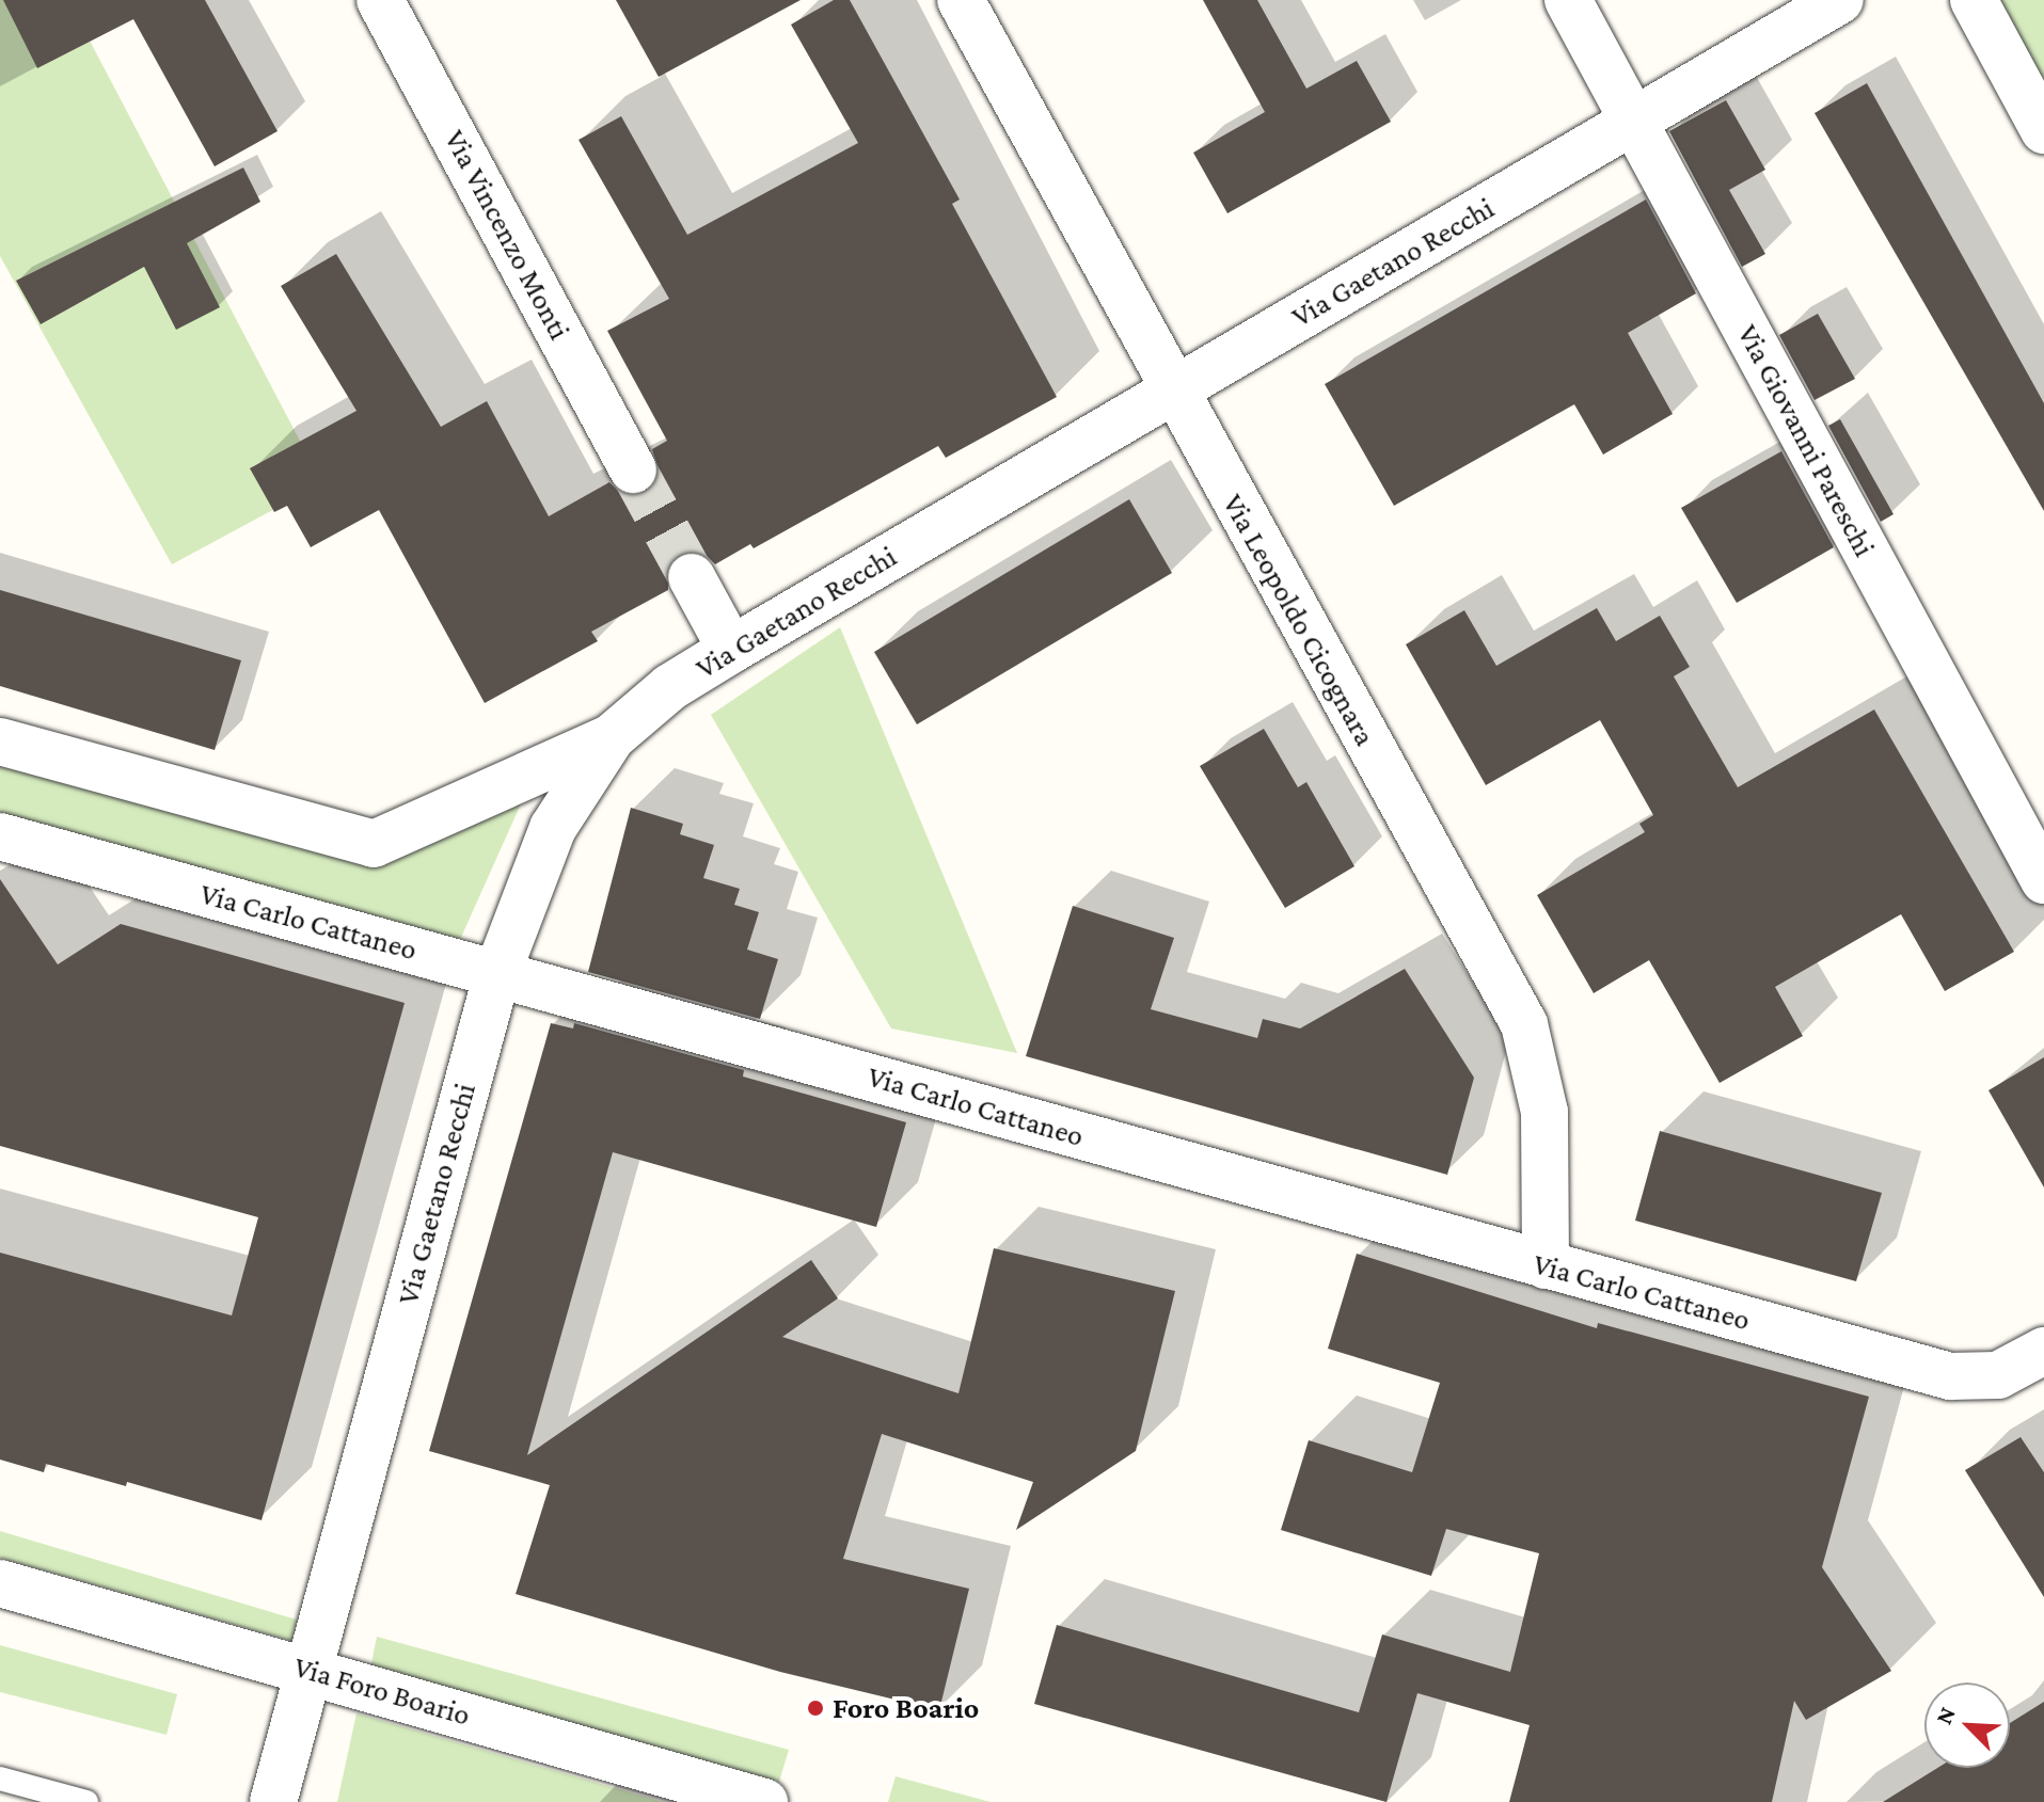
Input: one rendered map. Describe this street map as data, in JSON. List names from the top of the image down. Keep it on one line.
{"streets":{"street":["Via Vincenzo Monti","Via Gaetano Recchi","Via Giovanni Pareschi","Via Leopoldo Cicognara","Via Carlo Cattaneo","Via Foro Boario"]},"crossings":[["Via Gaetano Recchi","Via Giovanni Pareschi"],["Via Gaetano Recchi","Via Leopoldo Cicognara"],["Via Gaetano Recchi","Via Carlo Cattaneo"],["Via Gaetano Recchi","Via Foro Boario"],["Via Leopoldo Cicognara","Via Carlo Cattaneo"]],"places":["Foro Boario"],"north":"top left"}
